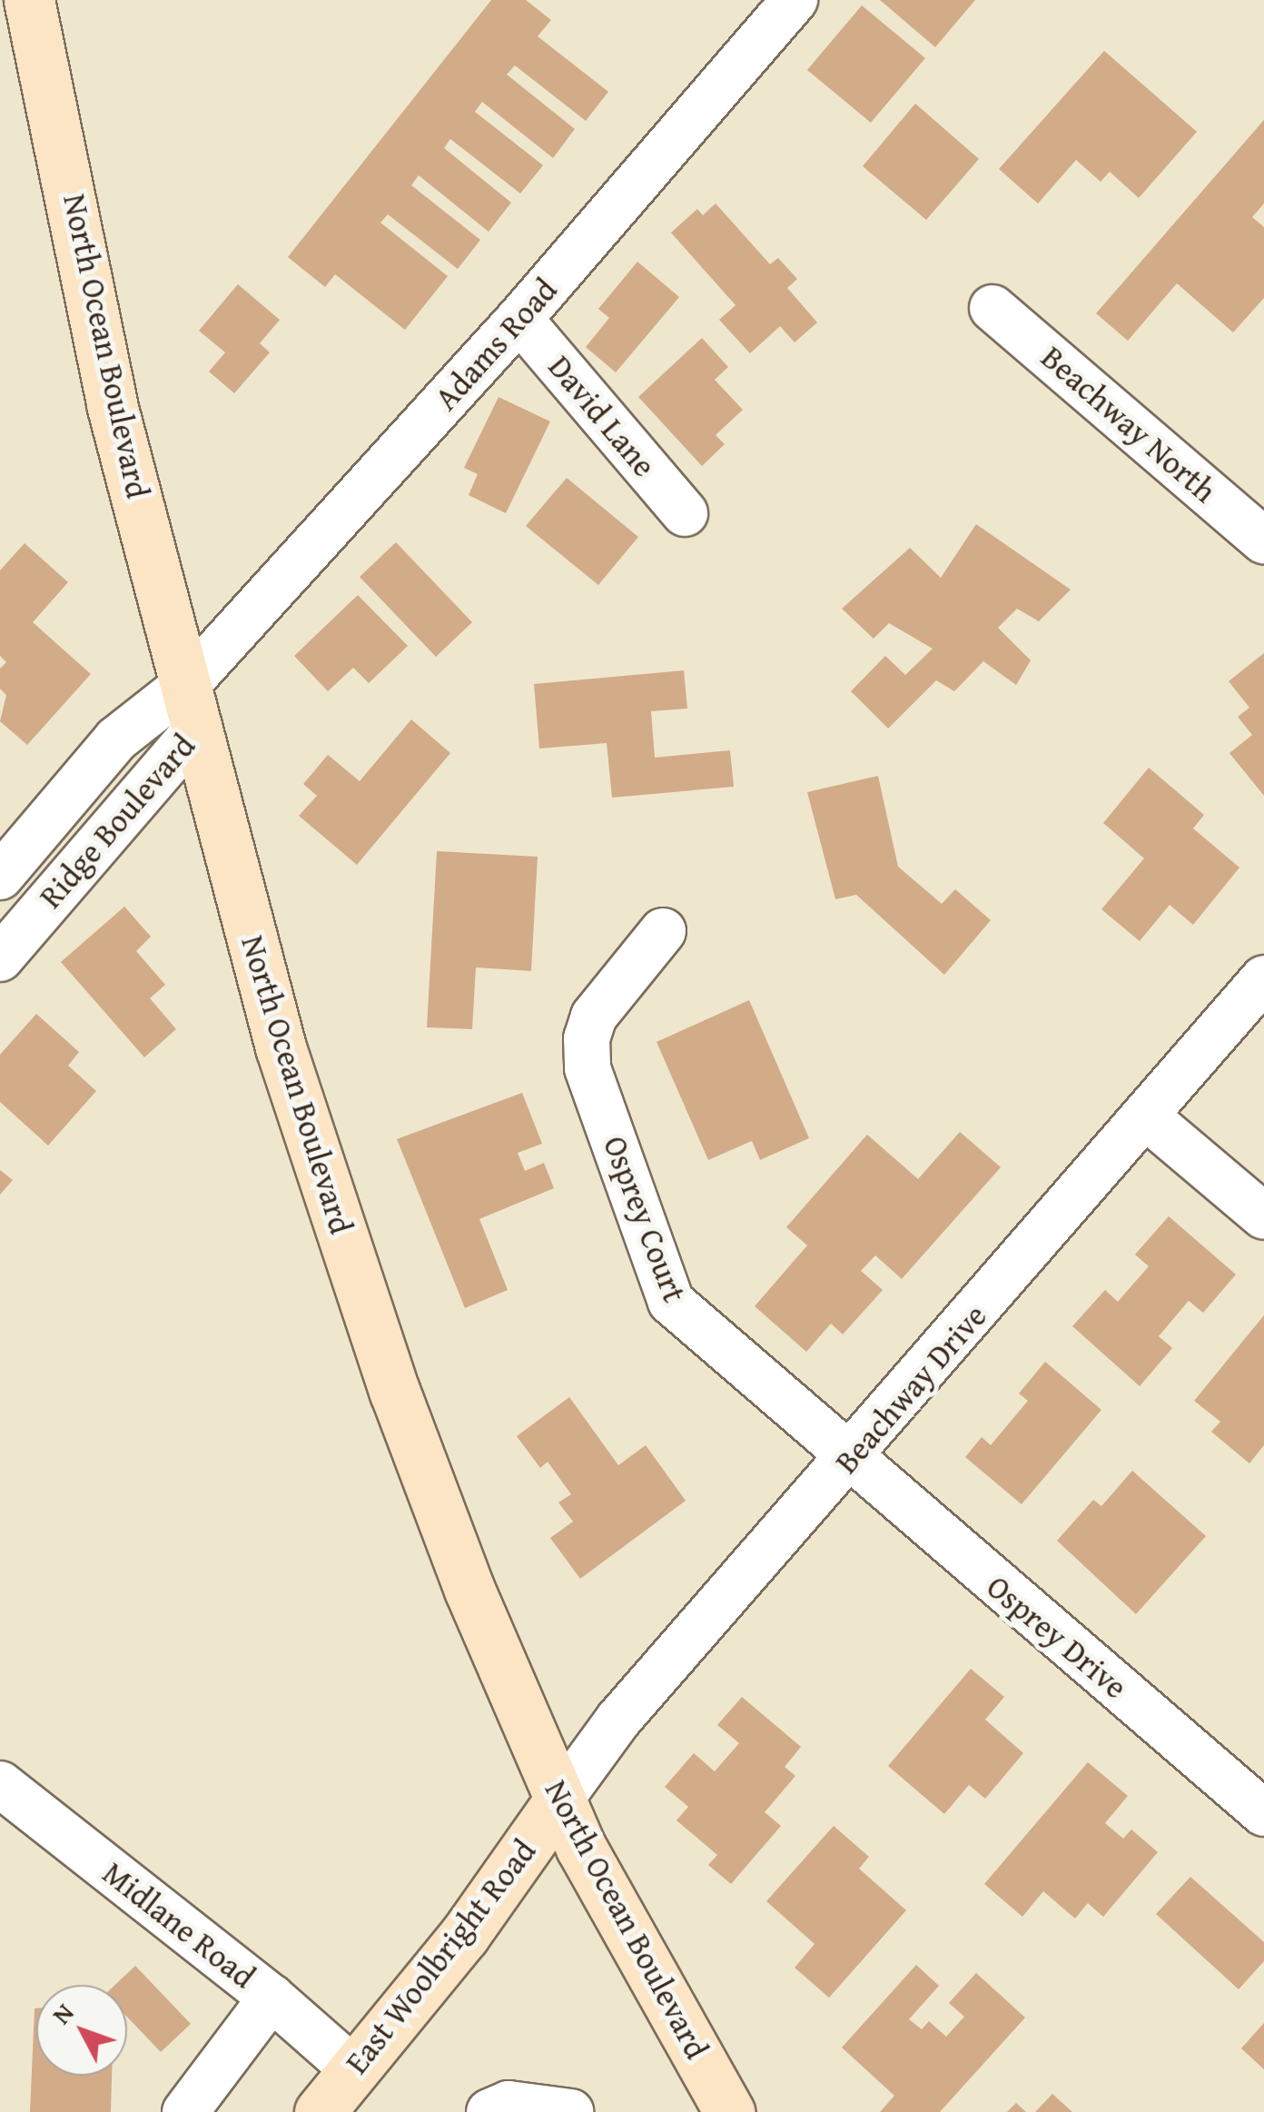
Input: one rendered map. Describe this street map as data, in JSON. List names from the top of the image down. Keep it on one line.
{"streets":{"main road":["North Ocean Boulevard","East Woolbright Road"],"street":["Adams Road","David Lane","Beachway North","Ridge Boulevard","Osprey Court","Beachway Drive","Osprey Drive","Midlane Road"]},"crossings":[["Adams Road","North Ocean Boulevard"],["Adams Road","David Lane"],["Adams Road","Ridge Boulevard"],["North Ocean Boulevard","Ridge Boulevard"],["North Ocean Boulevard","Beachway Drive"],["North Ocean Boulevard","East Woolbright Road"],["Osprey Court","Beachway Drive"],["Osprey Court","Osprey Drive"],["Beachway Drive","Osprey Drive"],["Beachway Drive","East Woolbright Road"],["Midlane Road","East Woolbright Road"]],"north":"top left"}
